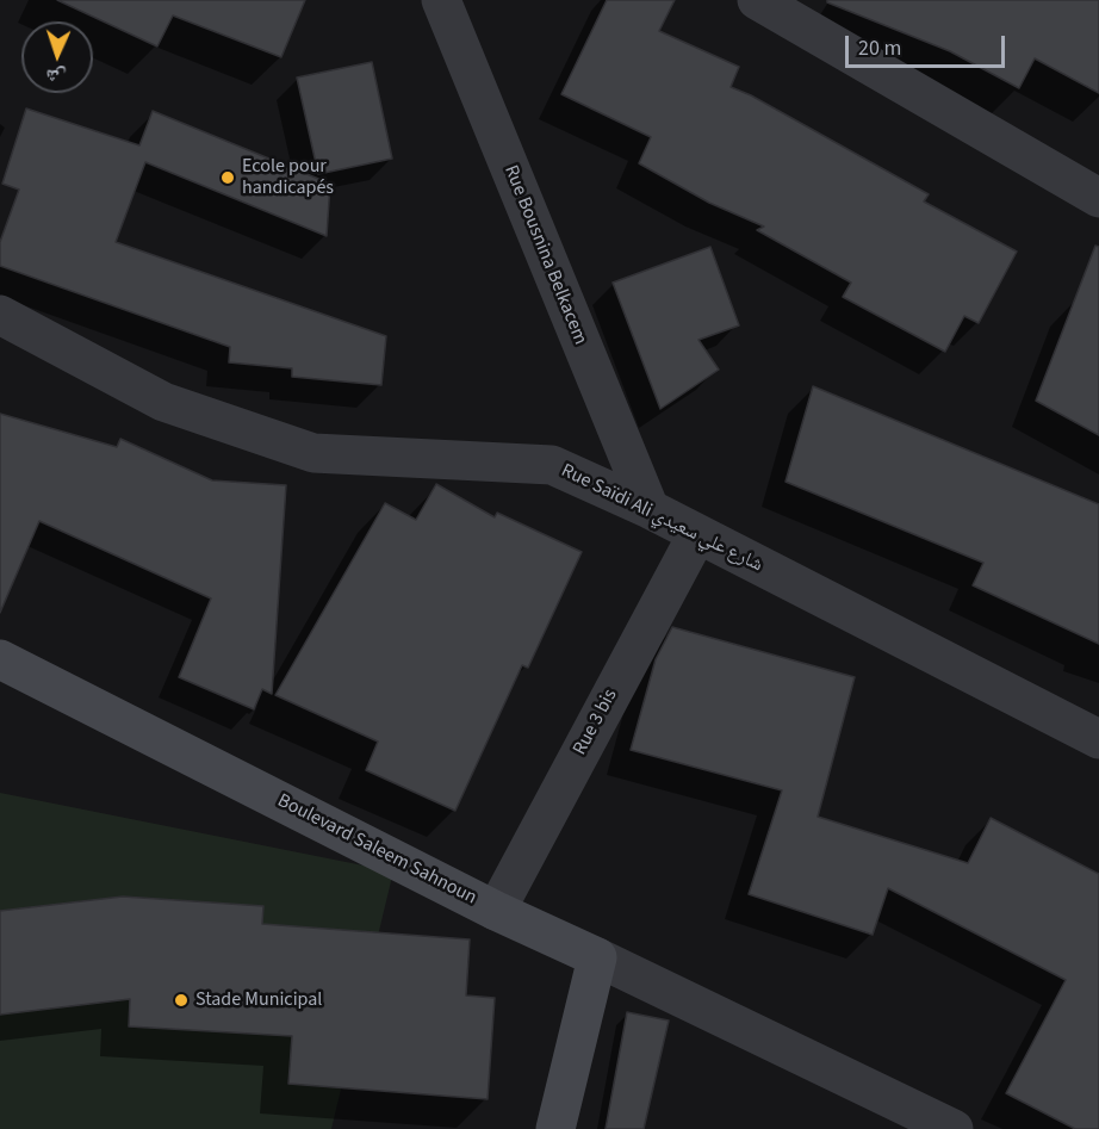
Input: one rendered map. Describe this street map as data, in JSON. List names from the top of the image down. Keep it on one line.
{"streets":{"street":["Rue Bousnina Belkacem","Rue Saïdi Ali شارع علي سعيدي","Rue 3 bis","Boulevard Saleem Sahnoun"]},"crossings":[["Rue Bousnina Belkacem","Rue Saïdi Ali شارع علي سعيدي"],["Rue Saïdi Ali شارع علي سعيدي","Rue 3 bis"],["Rue 3 bis","Boulevard Saleem Sahnoun"]],"places":["Ecole pour handicapés","Stade Municipal"],"scale_bar":"20 m","north":"bottom"}
